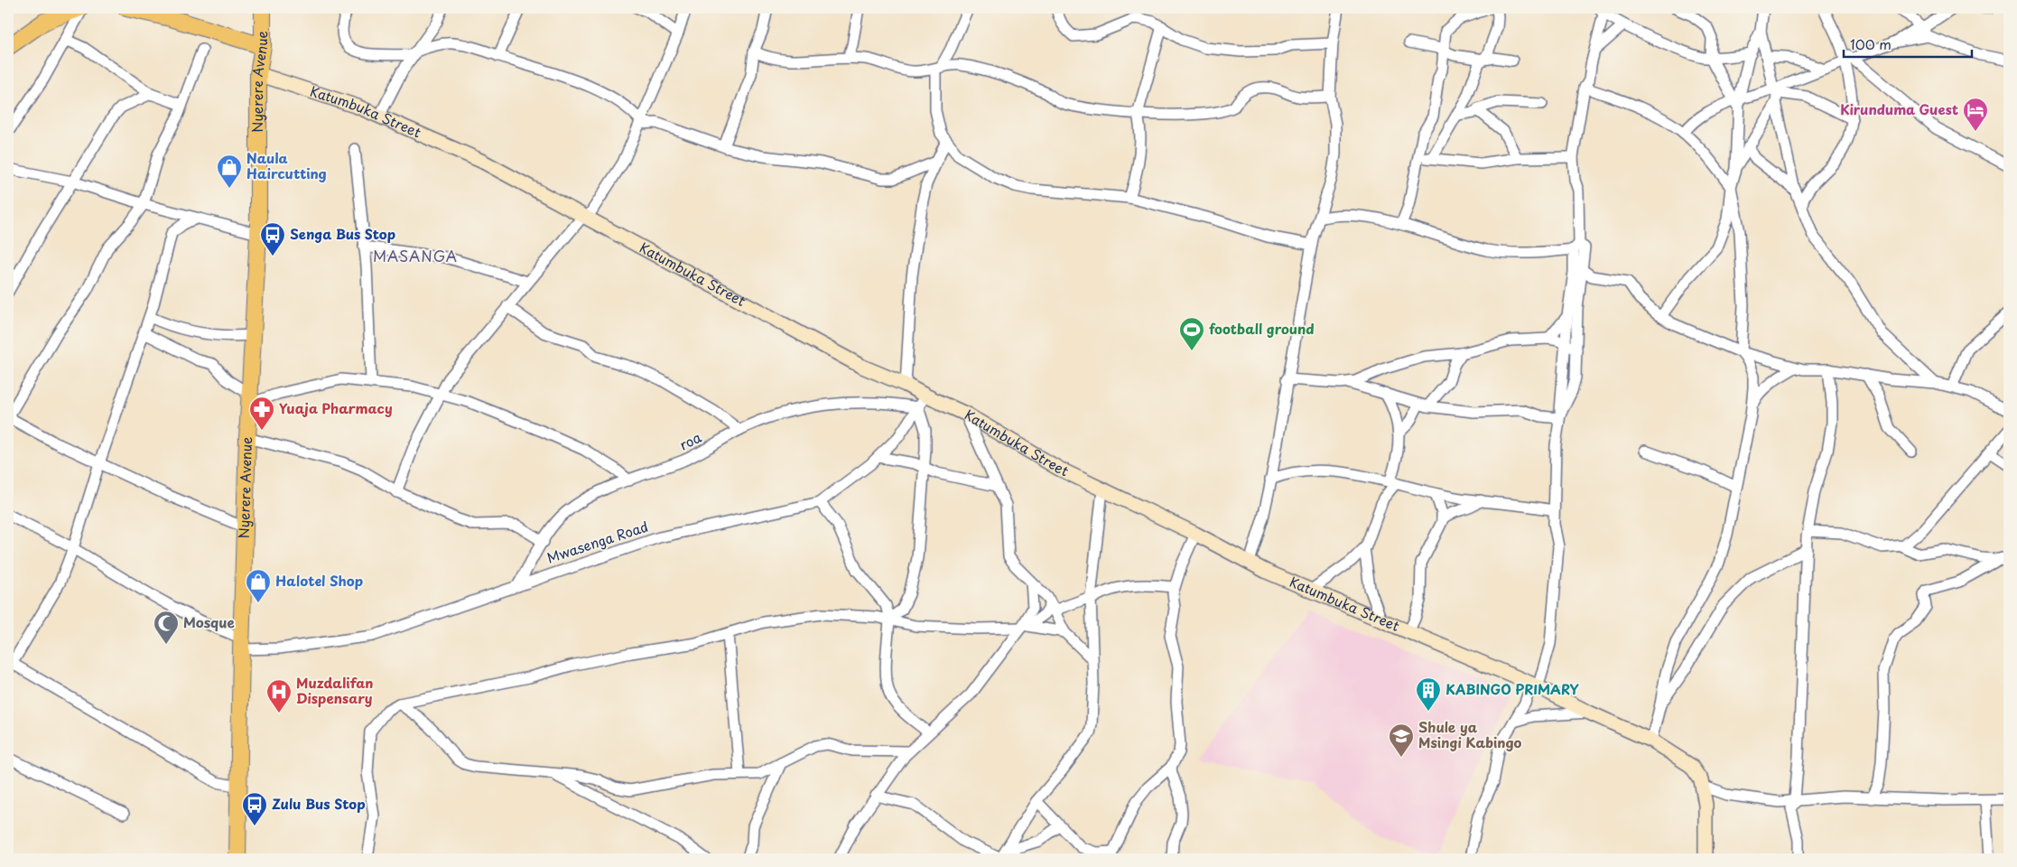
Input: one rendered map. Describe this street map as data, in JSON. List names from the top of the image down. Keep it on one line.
{"streets":{"main road":["Nyerere Avenue","Katumbuka Street"],"street":["roa","Mwasenga Road"]},"crossings":[["Nyerere Avenue","Katumbuka Street"],["Nyerere Avenue","Mwasenga Road"],["Katumbuka Street","roa"],["Katumbuka Street","Mwasenga Road"],["roa","Mwasenga Road"]],"districts":["MASANGA"],"places":{"hotel":["Kirunduma Guest"],"shop":["Naula Haircutting","Halotel Shop"],"bus stop":["Senga Bus Stop","Zulu Bus Stop"],"sports":["football ground"],"pharmacy":["Yuaja Pharmacy"],"mosque":["Mosque"],"building":["KABINGO PRIMARY"],"hospital":["Muzdalifan Dispensary"],"school or university":["Shule ya Msingi Kabingo"]},"scale_bar":"100 m"}
